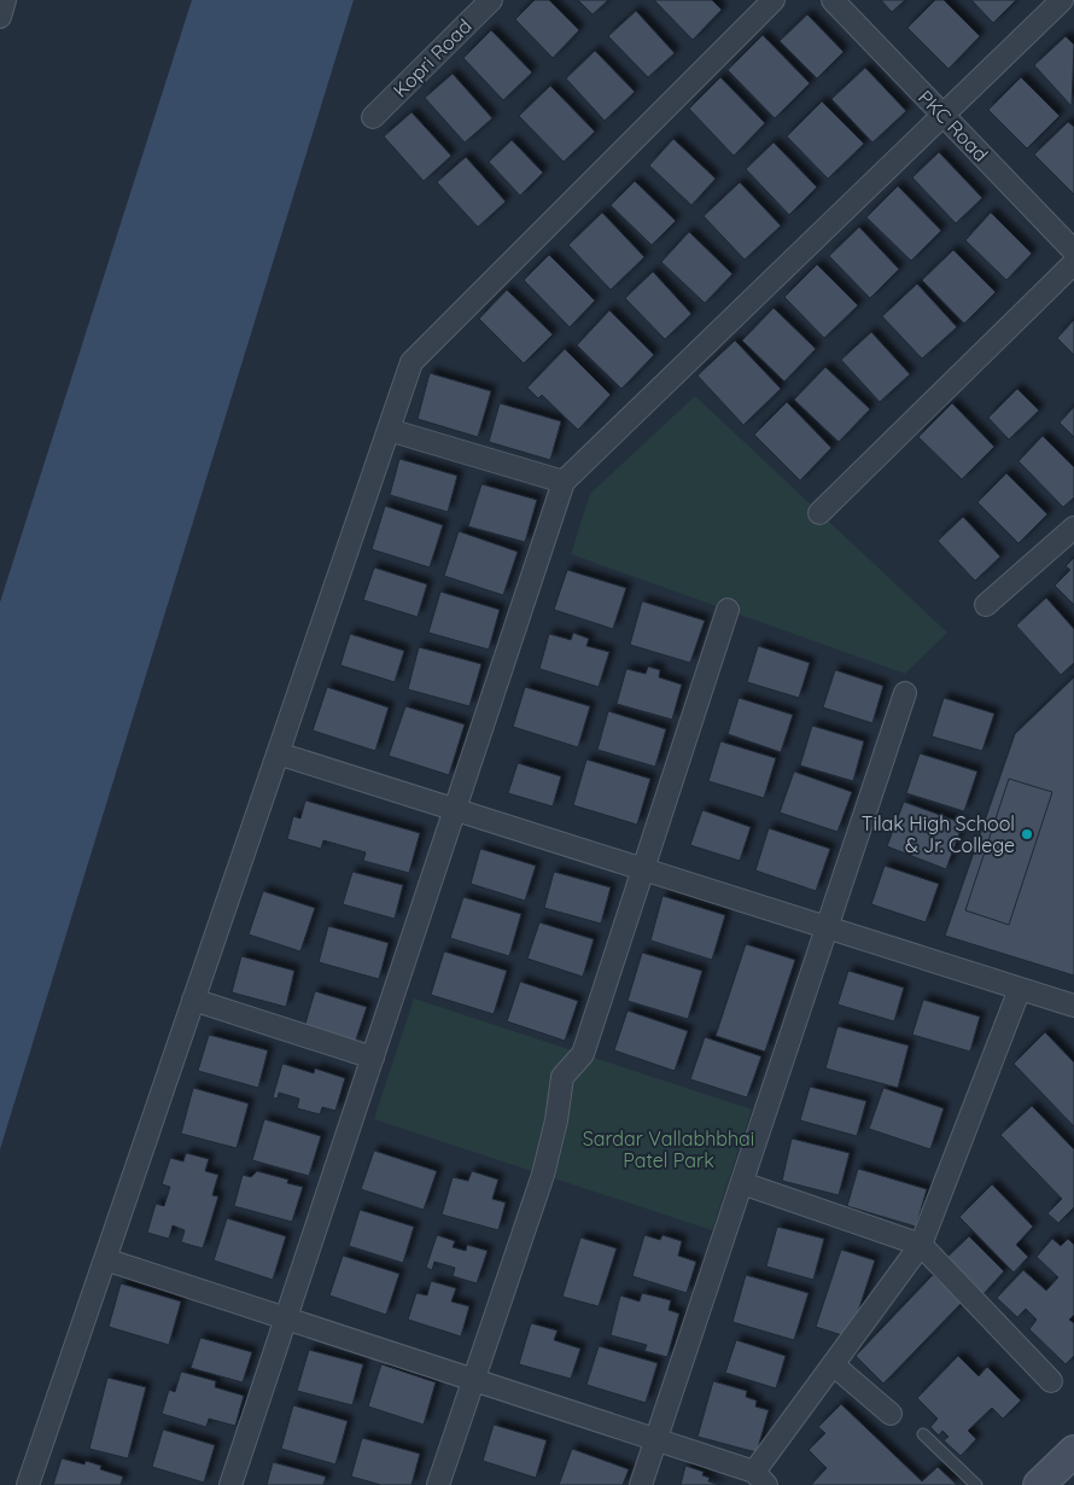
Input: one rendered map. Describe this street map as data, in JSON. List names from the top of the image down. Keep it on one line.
{"streets":{"street":["Kopri Road","PKC Road"]},"parks":["Sardar Vallabhbhai Patel Park"],"places":["Tilak High School & Jr. College"]}
